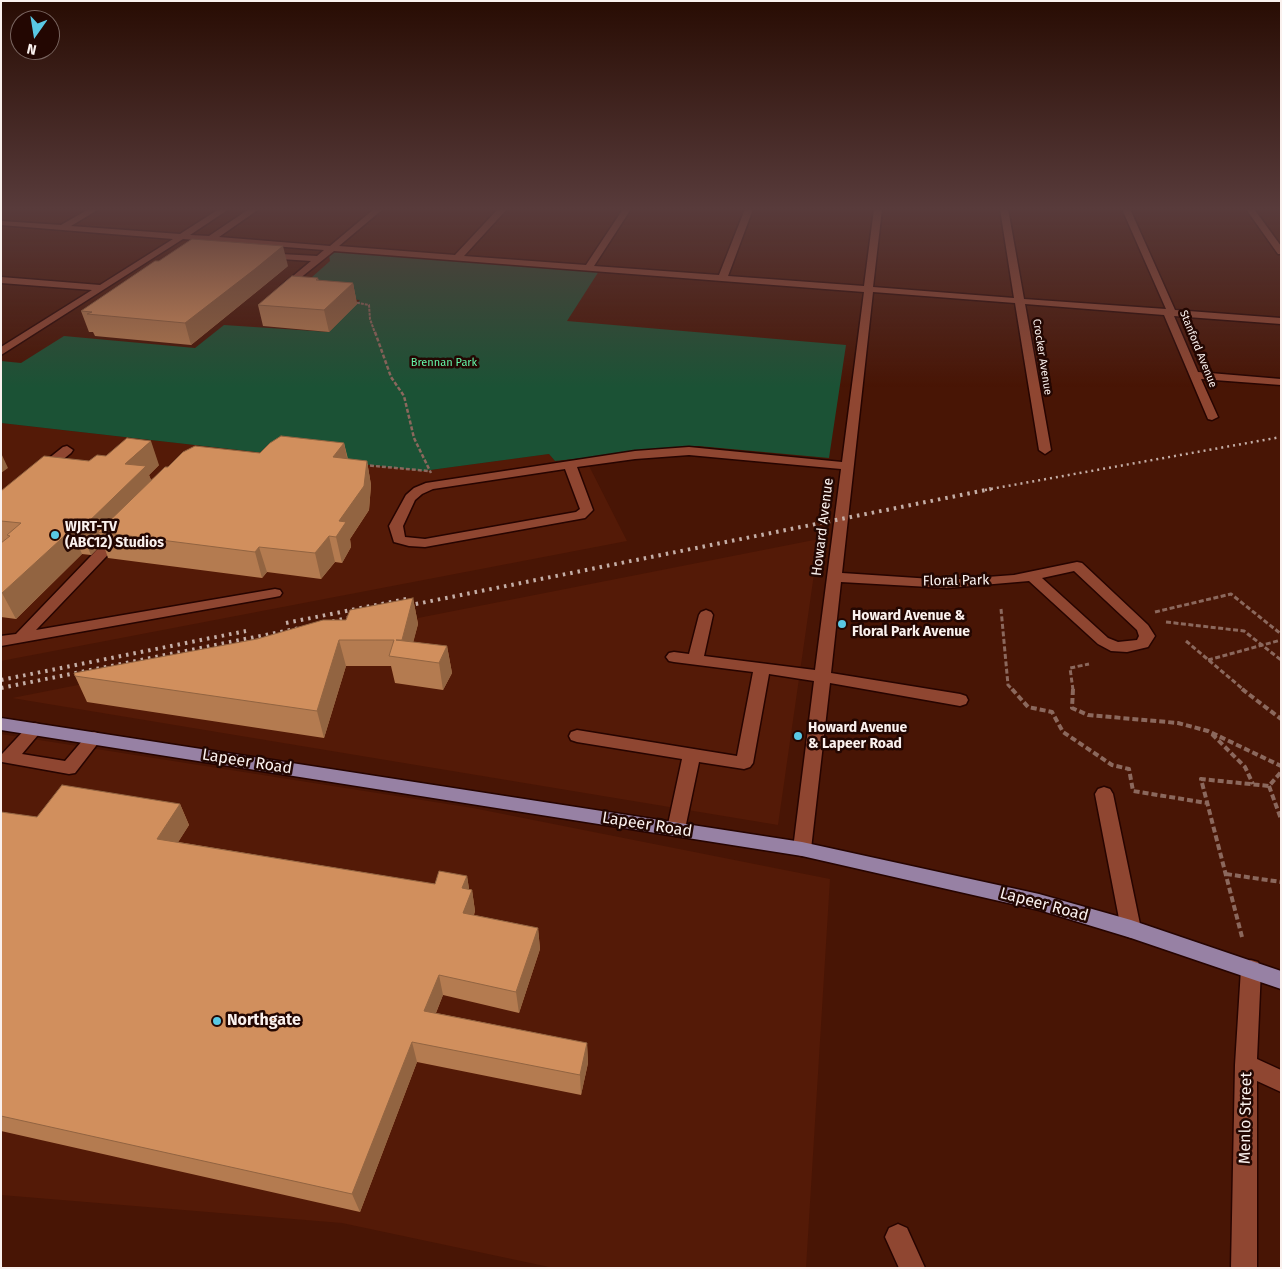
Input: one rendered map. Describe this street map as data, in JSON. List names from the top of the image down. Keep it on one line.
{"streets":{"main road":["Lapeer Road"],"street":["Stanford Avenue","Crocker Avenue","Howard Avenue","Floral Park","Menlo Street"]},"crossings":[["Howard Avenue","Floral Park"],["Howard Avenue","Lapeer Road"],["Lapeer Road","Menlo Street"]],"parks":["Brennan Park"],"places":["WJRT-TV (ABC12) Studios","Howard Avenue & Floral Park Avenue","Howard Avenue & Lapeer Road","Northgate"],"north":"bottom"}
